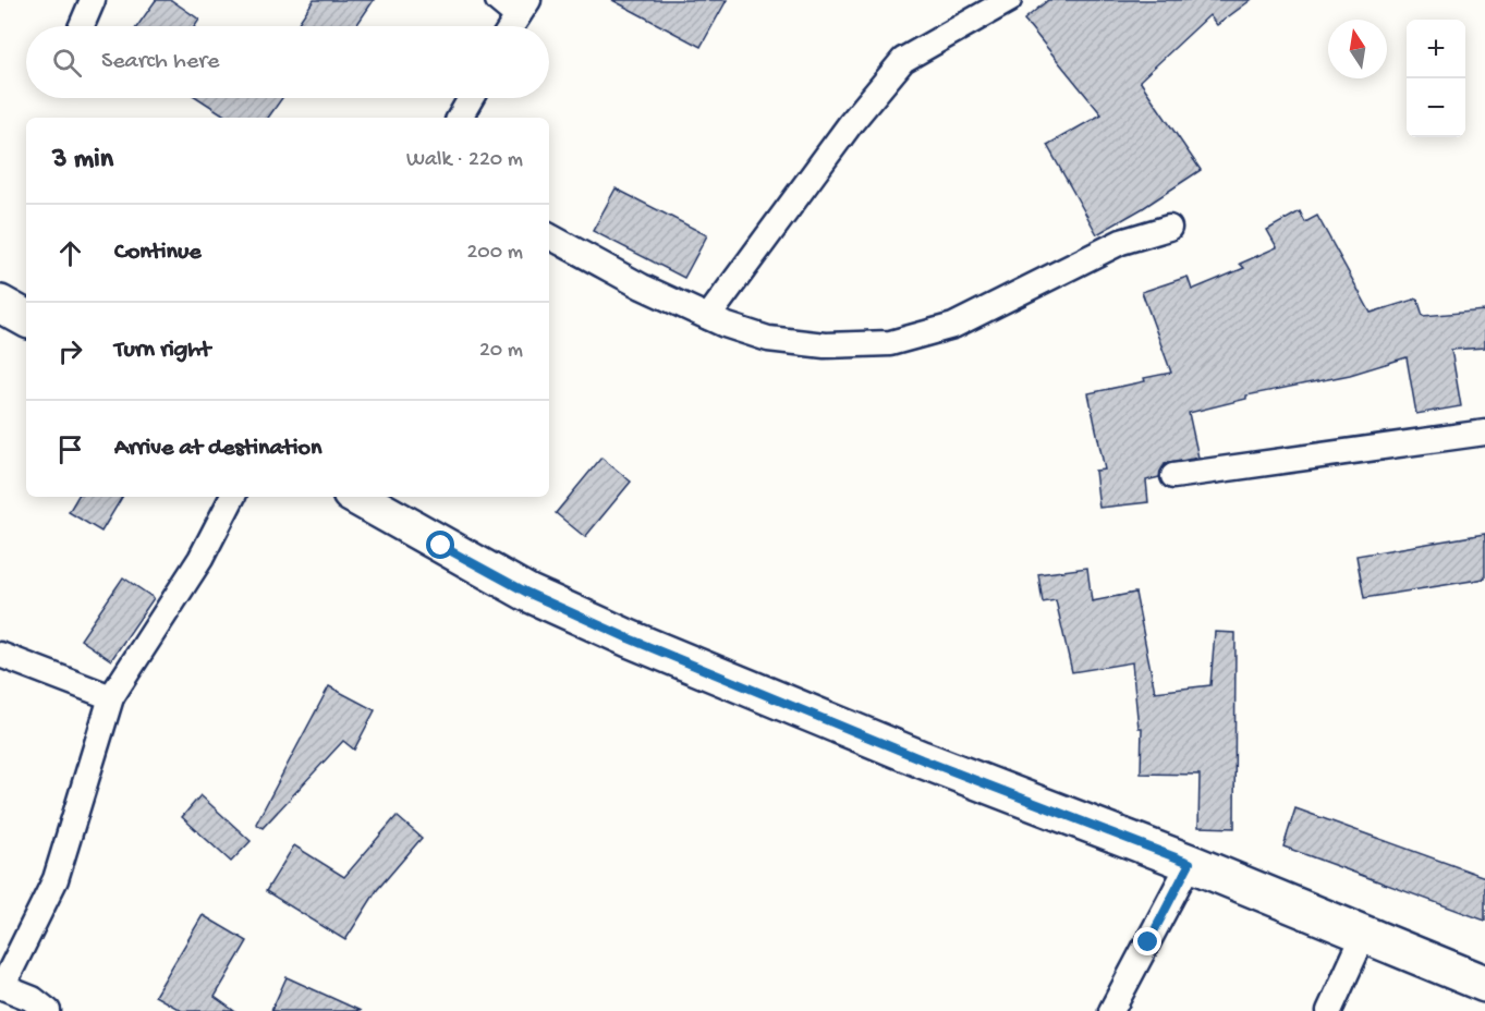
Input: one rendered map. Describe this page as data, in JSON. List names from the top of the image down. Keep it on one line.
{"north":"top","page":{"map_buttons":["+","−"],"search":"Search here","heading":["3 min","Walk · 220 m"],"list":[["Continue","200 m"],["Turn right","20 m"],"Arrive at destination"]}}
